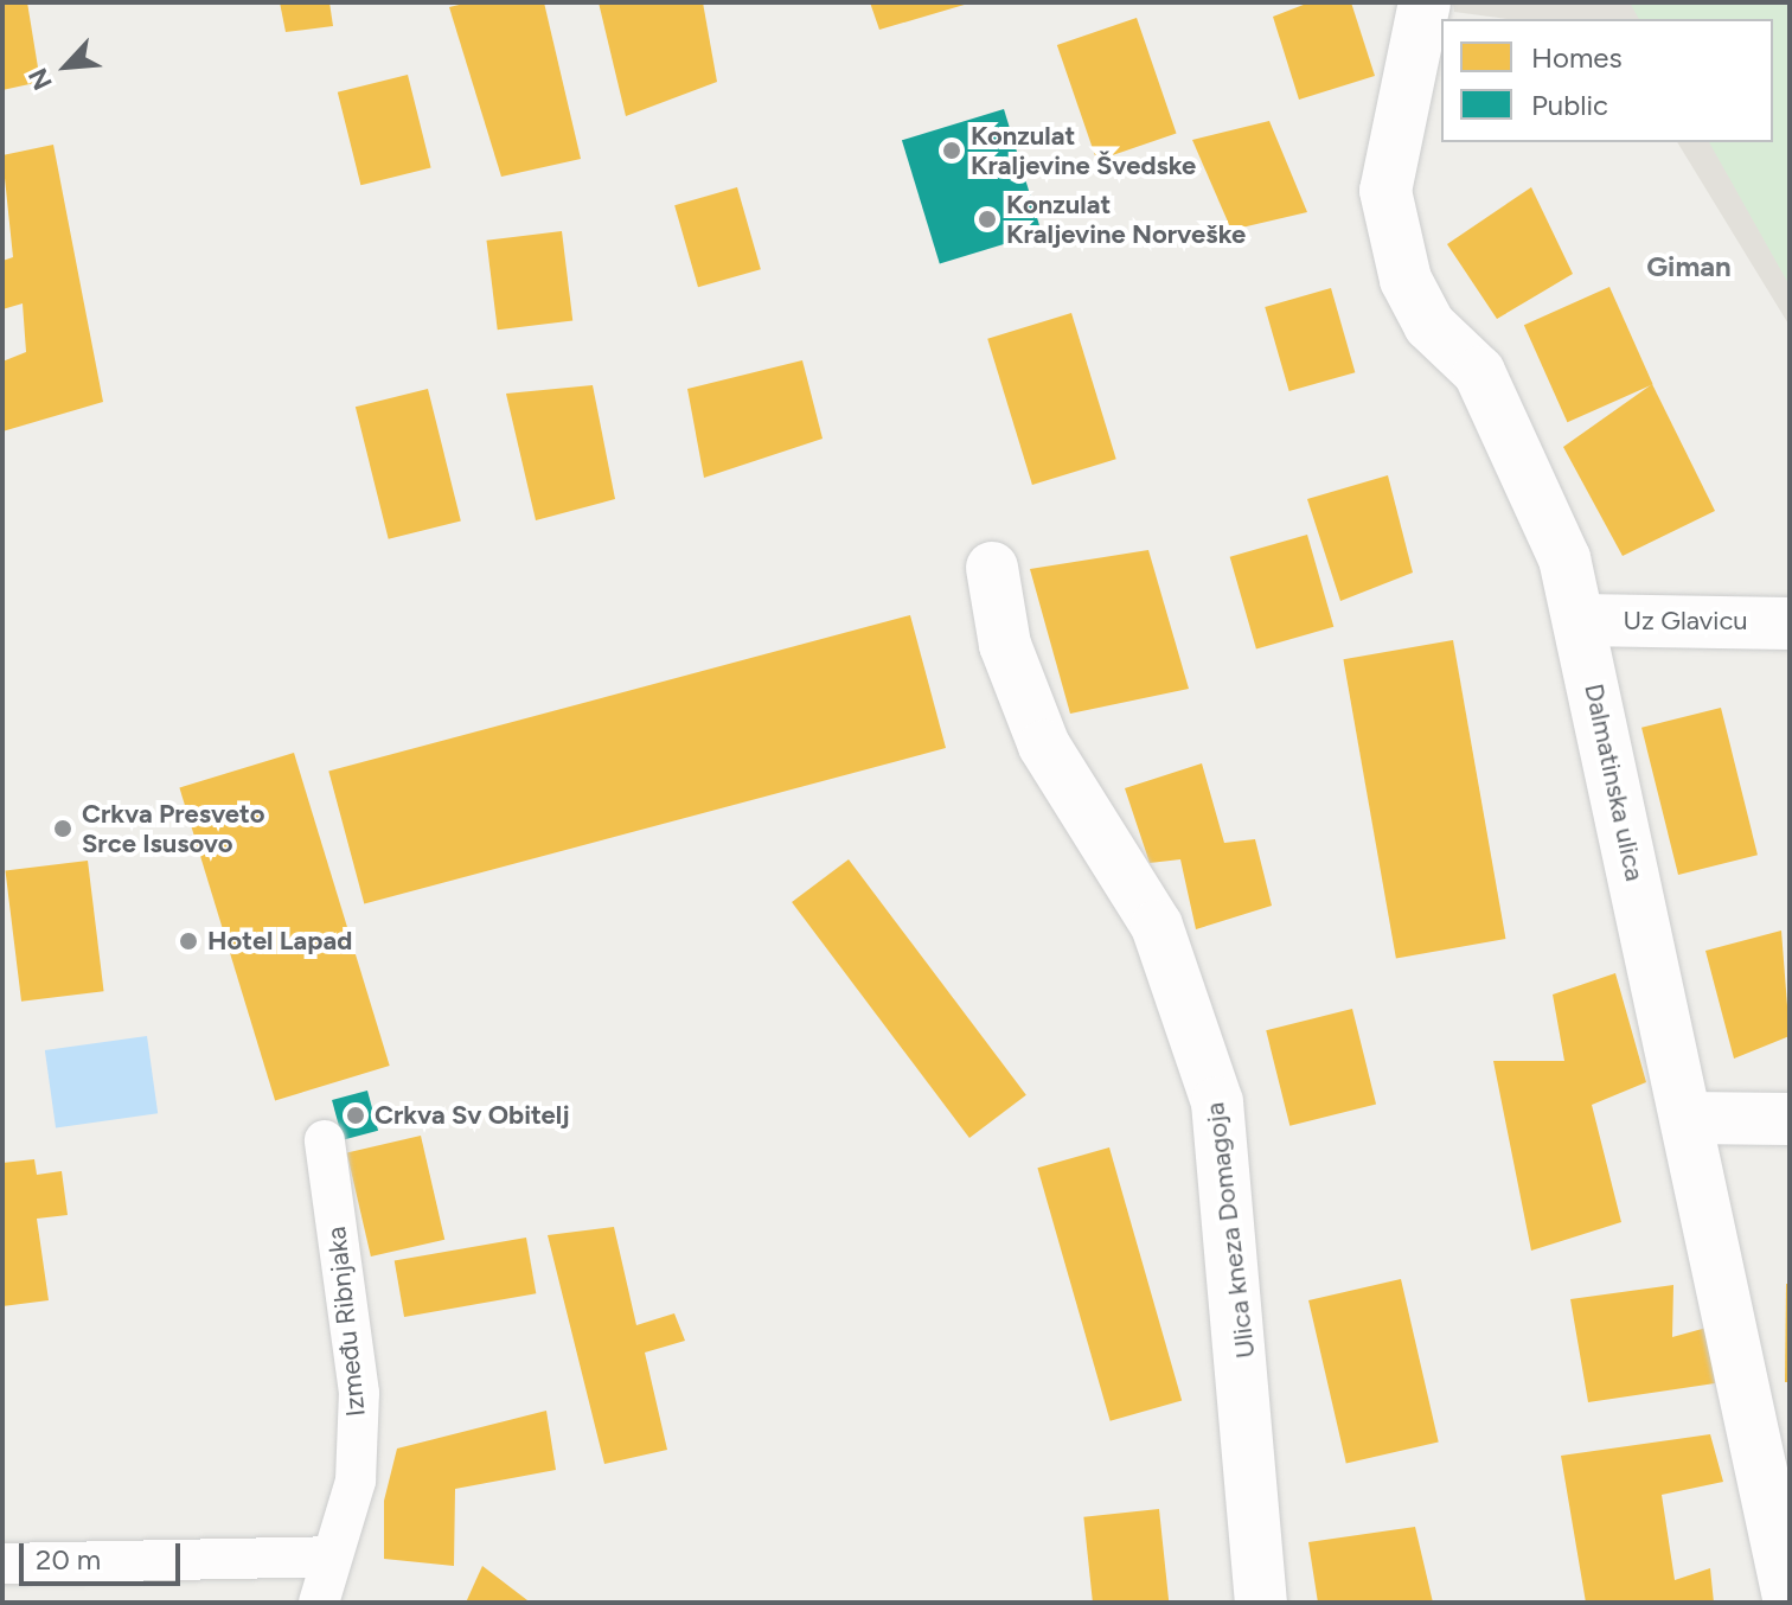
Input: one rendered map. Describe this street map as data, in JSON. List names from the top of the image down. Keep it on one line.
{"streets":{"street":["Uz Glavicu","Dalmatinska ulica","Ulica kneza Domagoja","Između Ribnjaka"]},"crossings":[["Uz Glavicu","Dalmatinska ulica"]],"districts":["Giman"],"places":["Konzulat Kraljevine Švedske","Konzulat Kraljevine Norveške","Crkva Presveto Srce Isusovo","Hotel Lapad","Crkva Sv Obitelj"],"legend":["Homes","Public"],"scale_bar":"20 m","north":"bottom left"}
